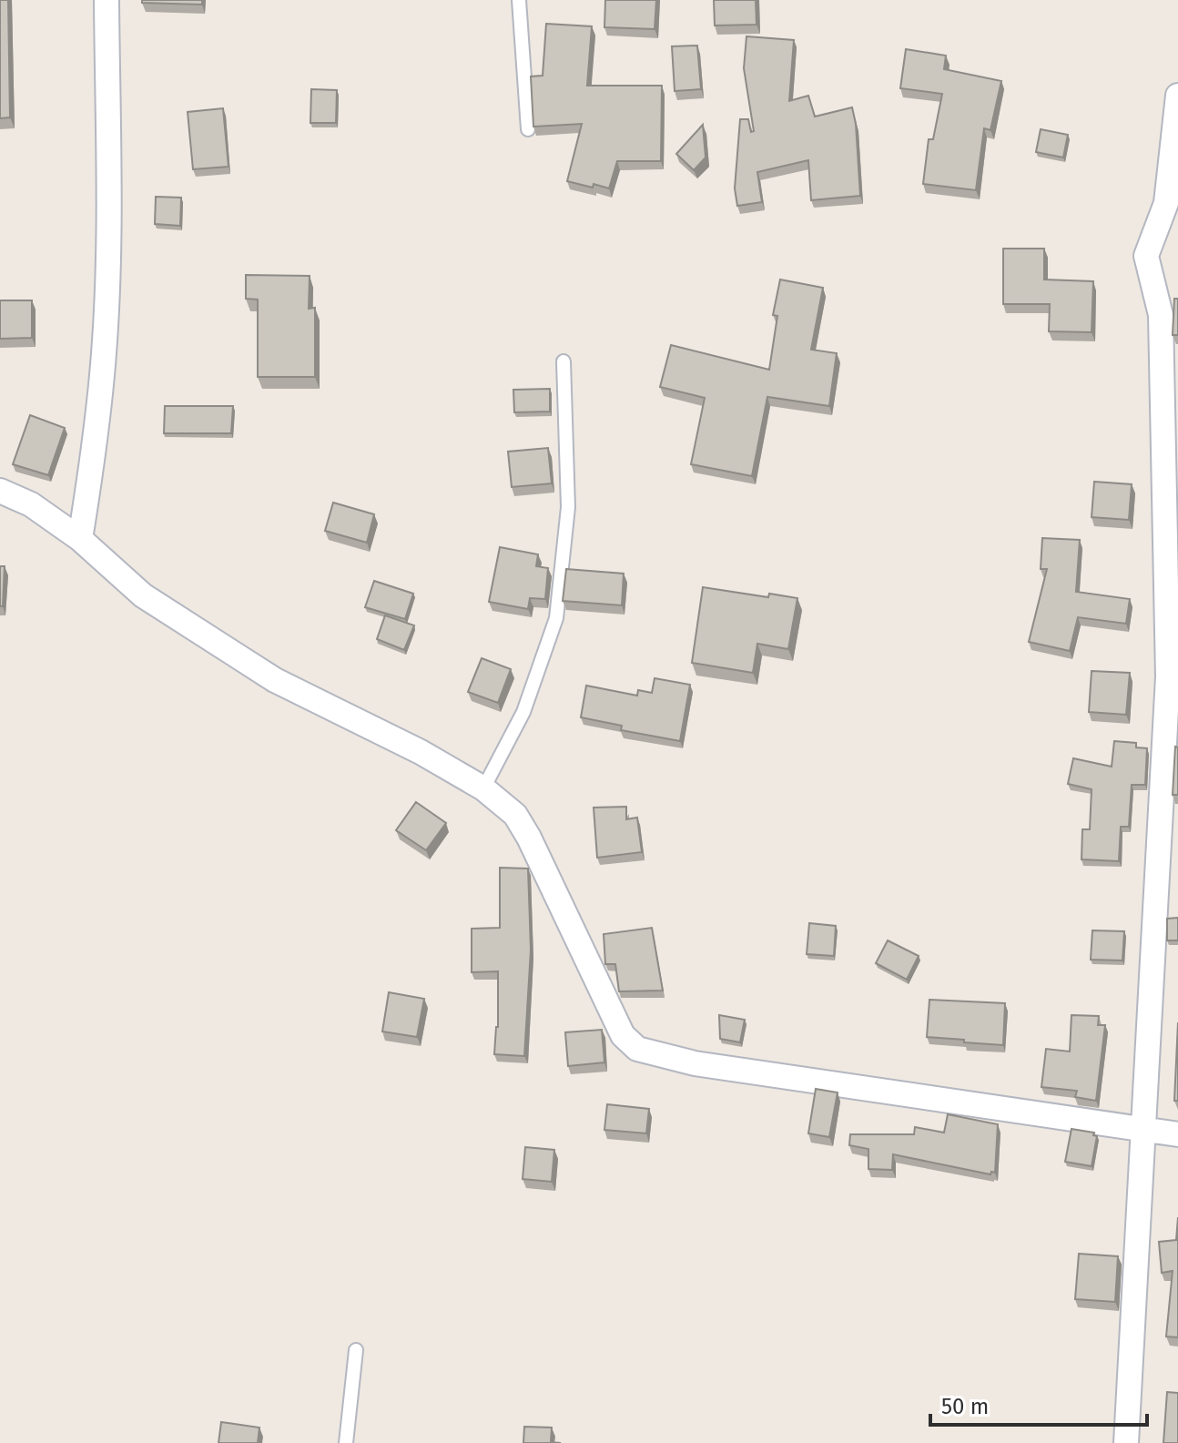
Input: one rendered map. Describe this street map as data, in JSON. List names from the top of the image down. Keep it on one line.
{"scale_bar":"50 m"}
